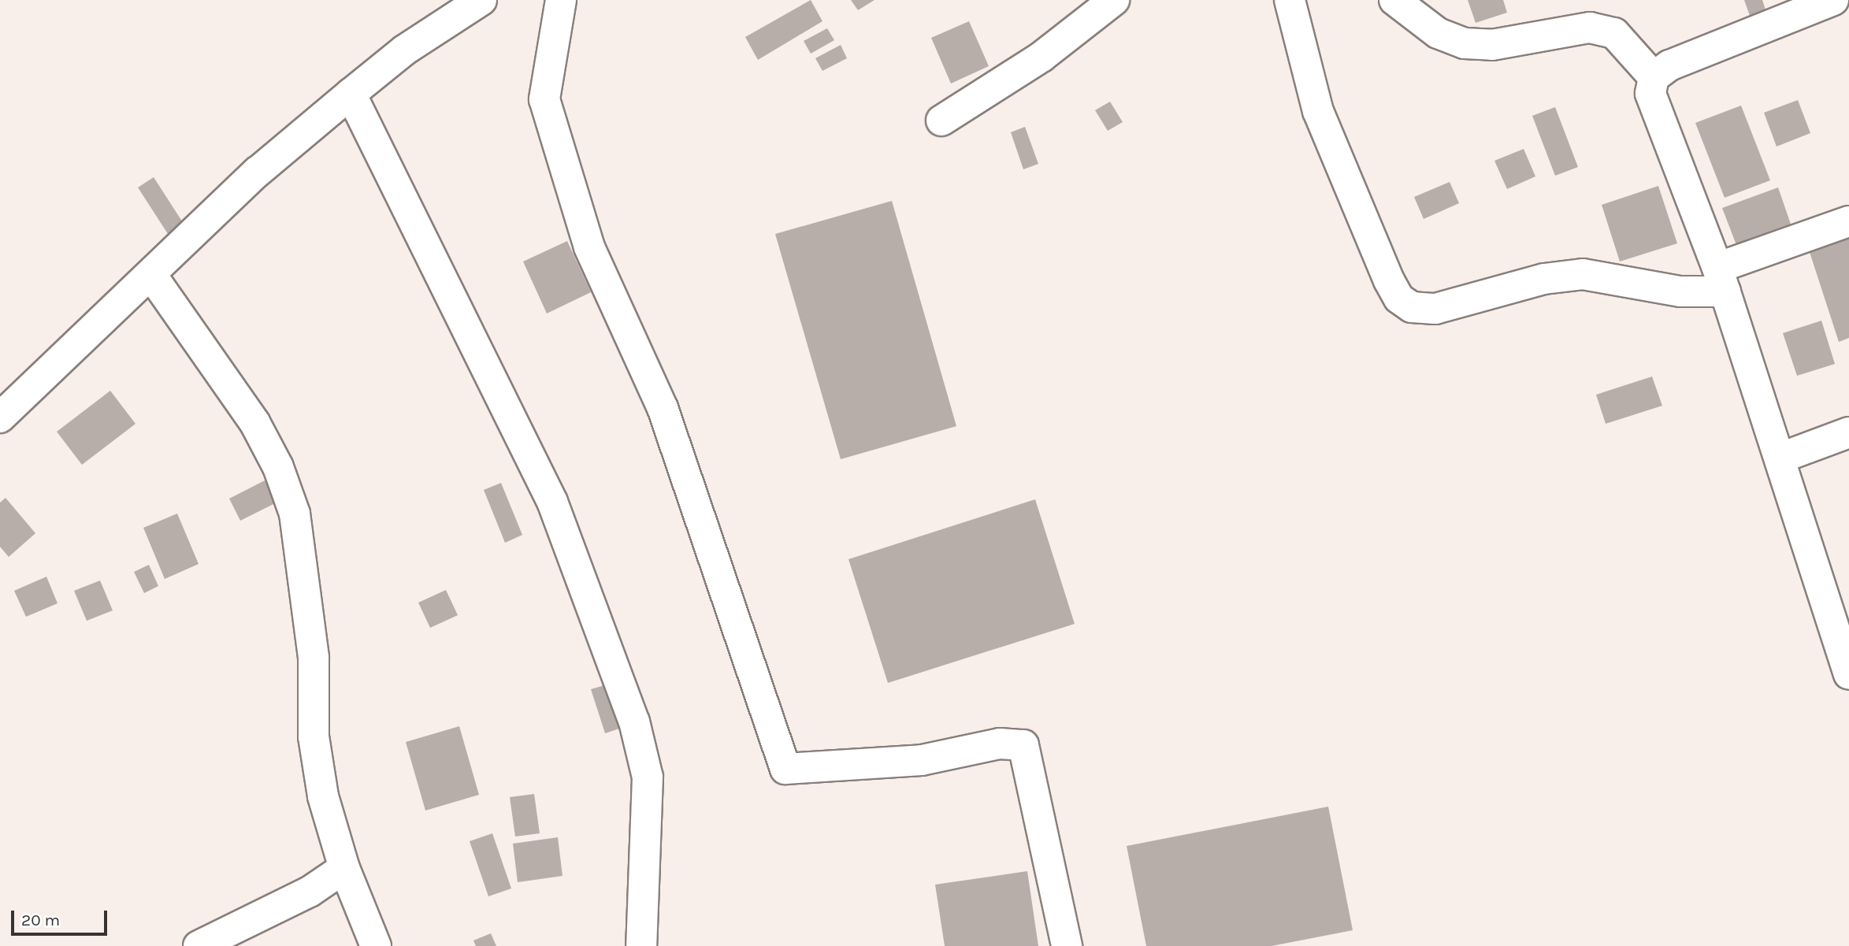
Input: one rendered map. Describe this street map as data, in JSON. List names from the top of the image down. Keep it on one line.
{"scale_bar":"20 m"}
